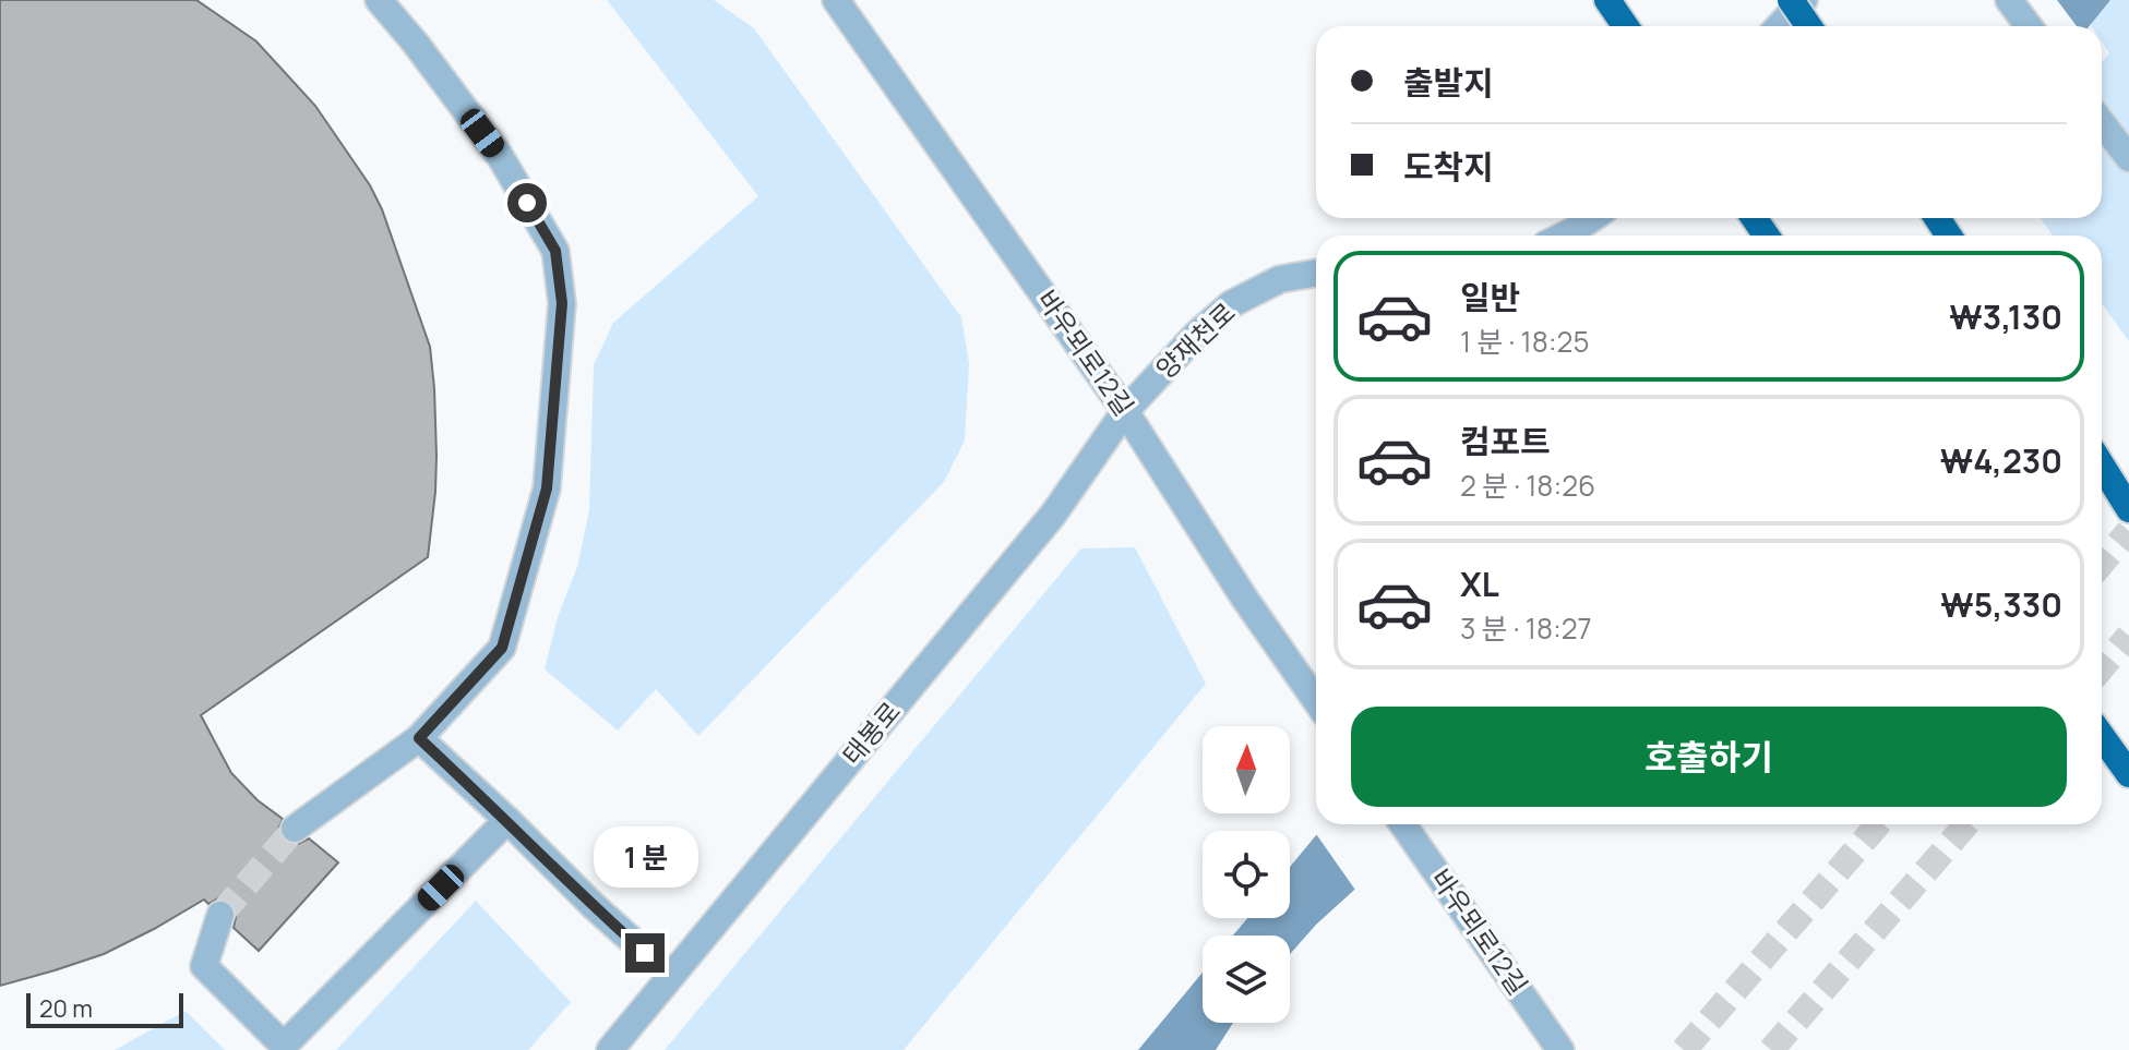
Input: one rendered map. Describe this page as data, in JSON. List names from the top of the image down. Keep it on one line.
{"streets":{"street":["양재천로","바우뫼로12길","태봉로"]},"crossings":[["양재천로","바우뫼로12길"],["양재천로","태봉로"],["바우뫼로12길","태봉로"]],"scale_bar":"20 m","north":"top","page":{"banner":["출발지","도착지"],"list":[{"name":"일반","note":"1 분 · 18:25","value":"₩3,130"},{"name":"컴포트","note":"2 분 · 18:26","value":"₩4,230"},{"name":"XL","note":"3 분 · 18:27","value":"₩5,330"}],"buttons":"호출하기","bubble":"1 분","scale":"20 m"}}
